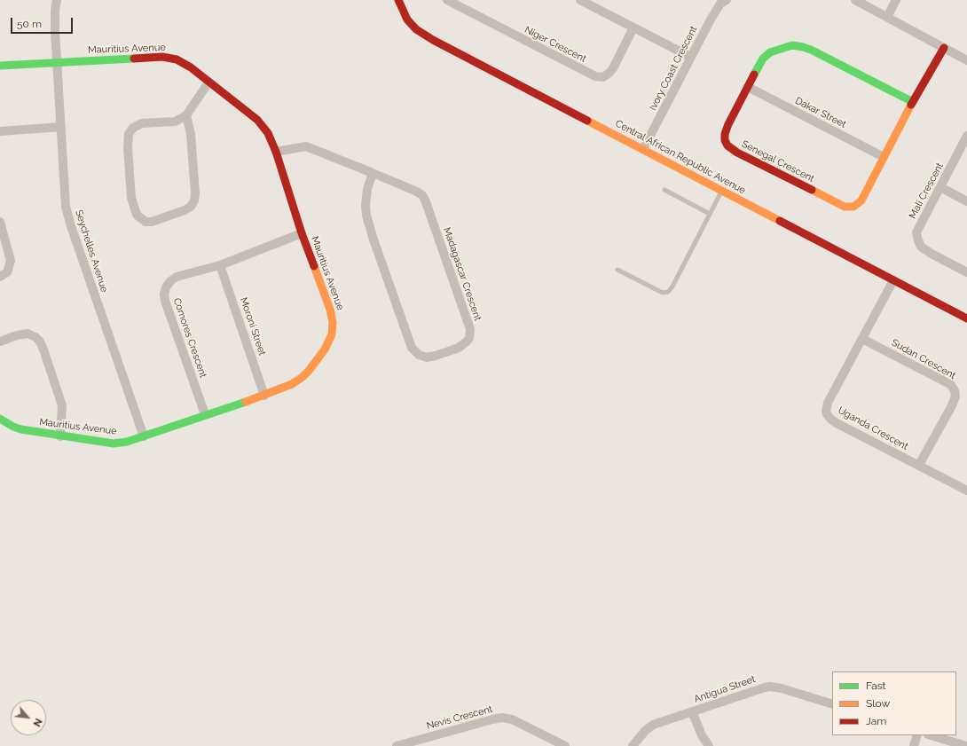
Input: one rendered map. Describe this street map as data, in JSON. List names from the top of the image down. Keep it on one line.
{"streets":{"street":["Niger Crescent","Mauritius Avenue","Ivory Coast Crescent","Dakar Street","Central African Republic Avenue","Senegal Crescent","Mali Crescent","Seychelles Avenue","Madagascar Crescent","Moroni Street","Comores Crescent","Sudan Crescent","Uganda Crescent","Antigua Street","Nevis Crescent"]},"crossings":[["Mauritius Avenue","Seychelles Avenue"],["Mauritius Avenue","Madagascar Crescent"],["Mauritius Avenue","Moroni Street"],["Mauritius Avenue","Comores Crescent"],["Ivory Coast Crescent","Central African Republic Avenue"],["Dakar Street","Senegal Crescent"],["Central African Republic Avenue","Uganda Crescent"],["Moroni Street","Comores Crescent"],["Sudan Crescent","Uganda Crescent"]],"legend":["Fast","Slow","Jam"],"scale_bar":"50 m","north":"bottom right"}
